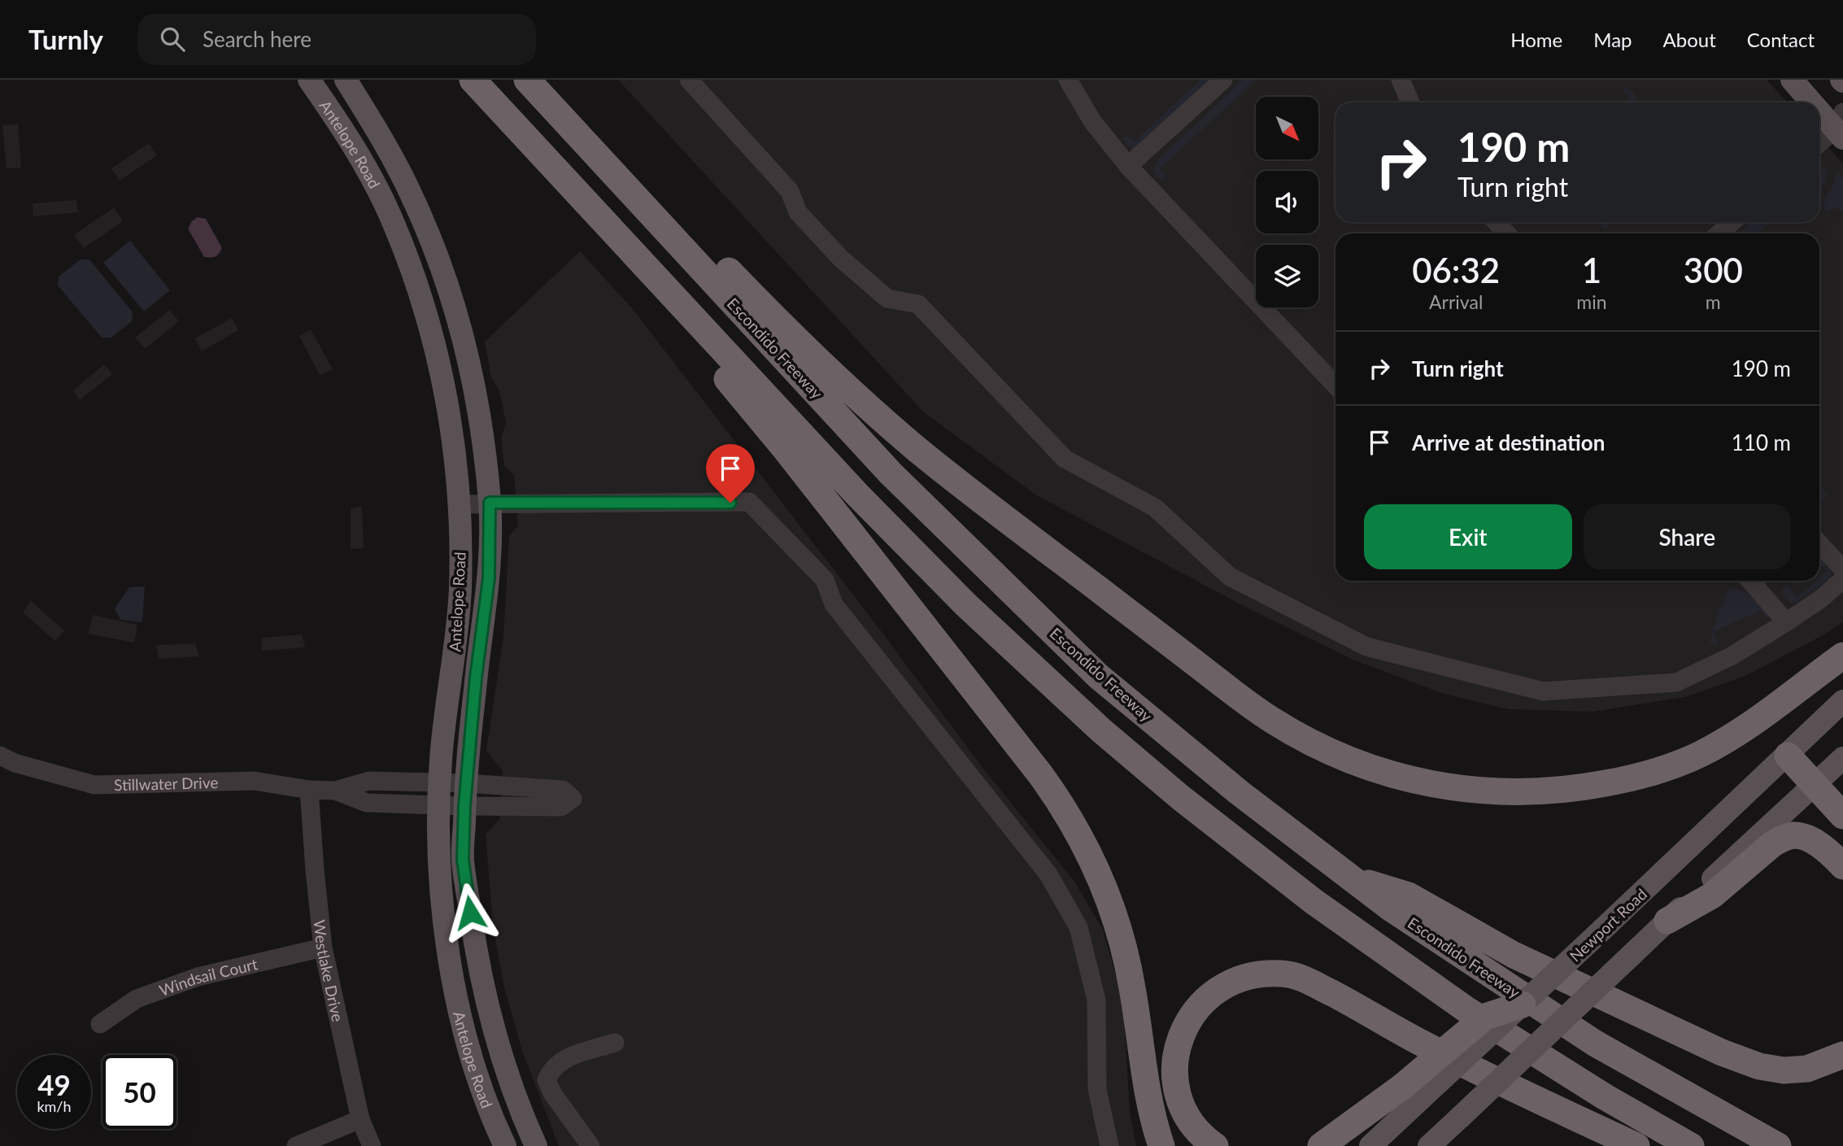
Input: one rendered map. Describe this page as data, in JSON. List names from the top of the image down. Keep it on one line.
{"streets":{"highway":["Escondido Freeway"],"main road":["Antelope Road","Newport Road"],"street":["Stillwater Drive","Westlake Drive","Windsail Court"]},"crossings":[["Antelope Road","Stillwater Drive"],["Stillwater Drive","Westlake Drive"],["Westlake Drive","Windsail Court"]],"north":"bottom right","page":{"header":"Turnly","search":"Search here","nav":["Home","Map","About","Contact"],"turn":["190 m","Turn right"],"eta":["06:32","Arrival","1","min","300","m"],"list":[{"name":"Turn right","value":"190 m"},{"name":"Arrive at destination","value":"110 m"}],"buttons":["Exit","Share"],"speed":"49 km/h","limit":"50"}}
